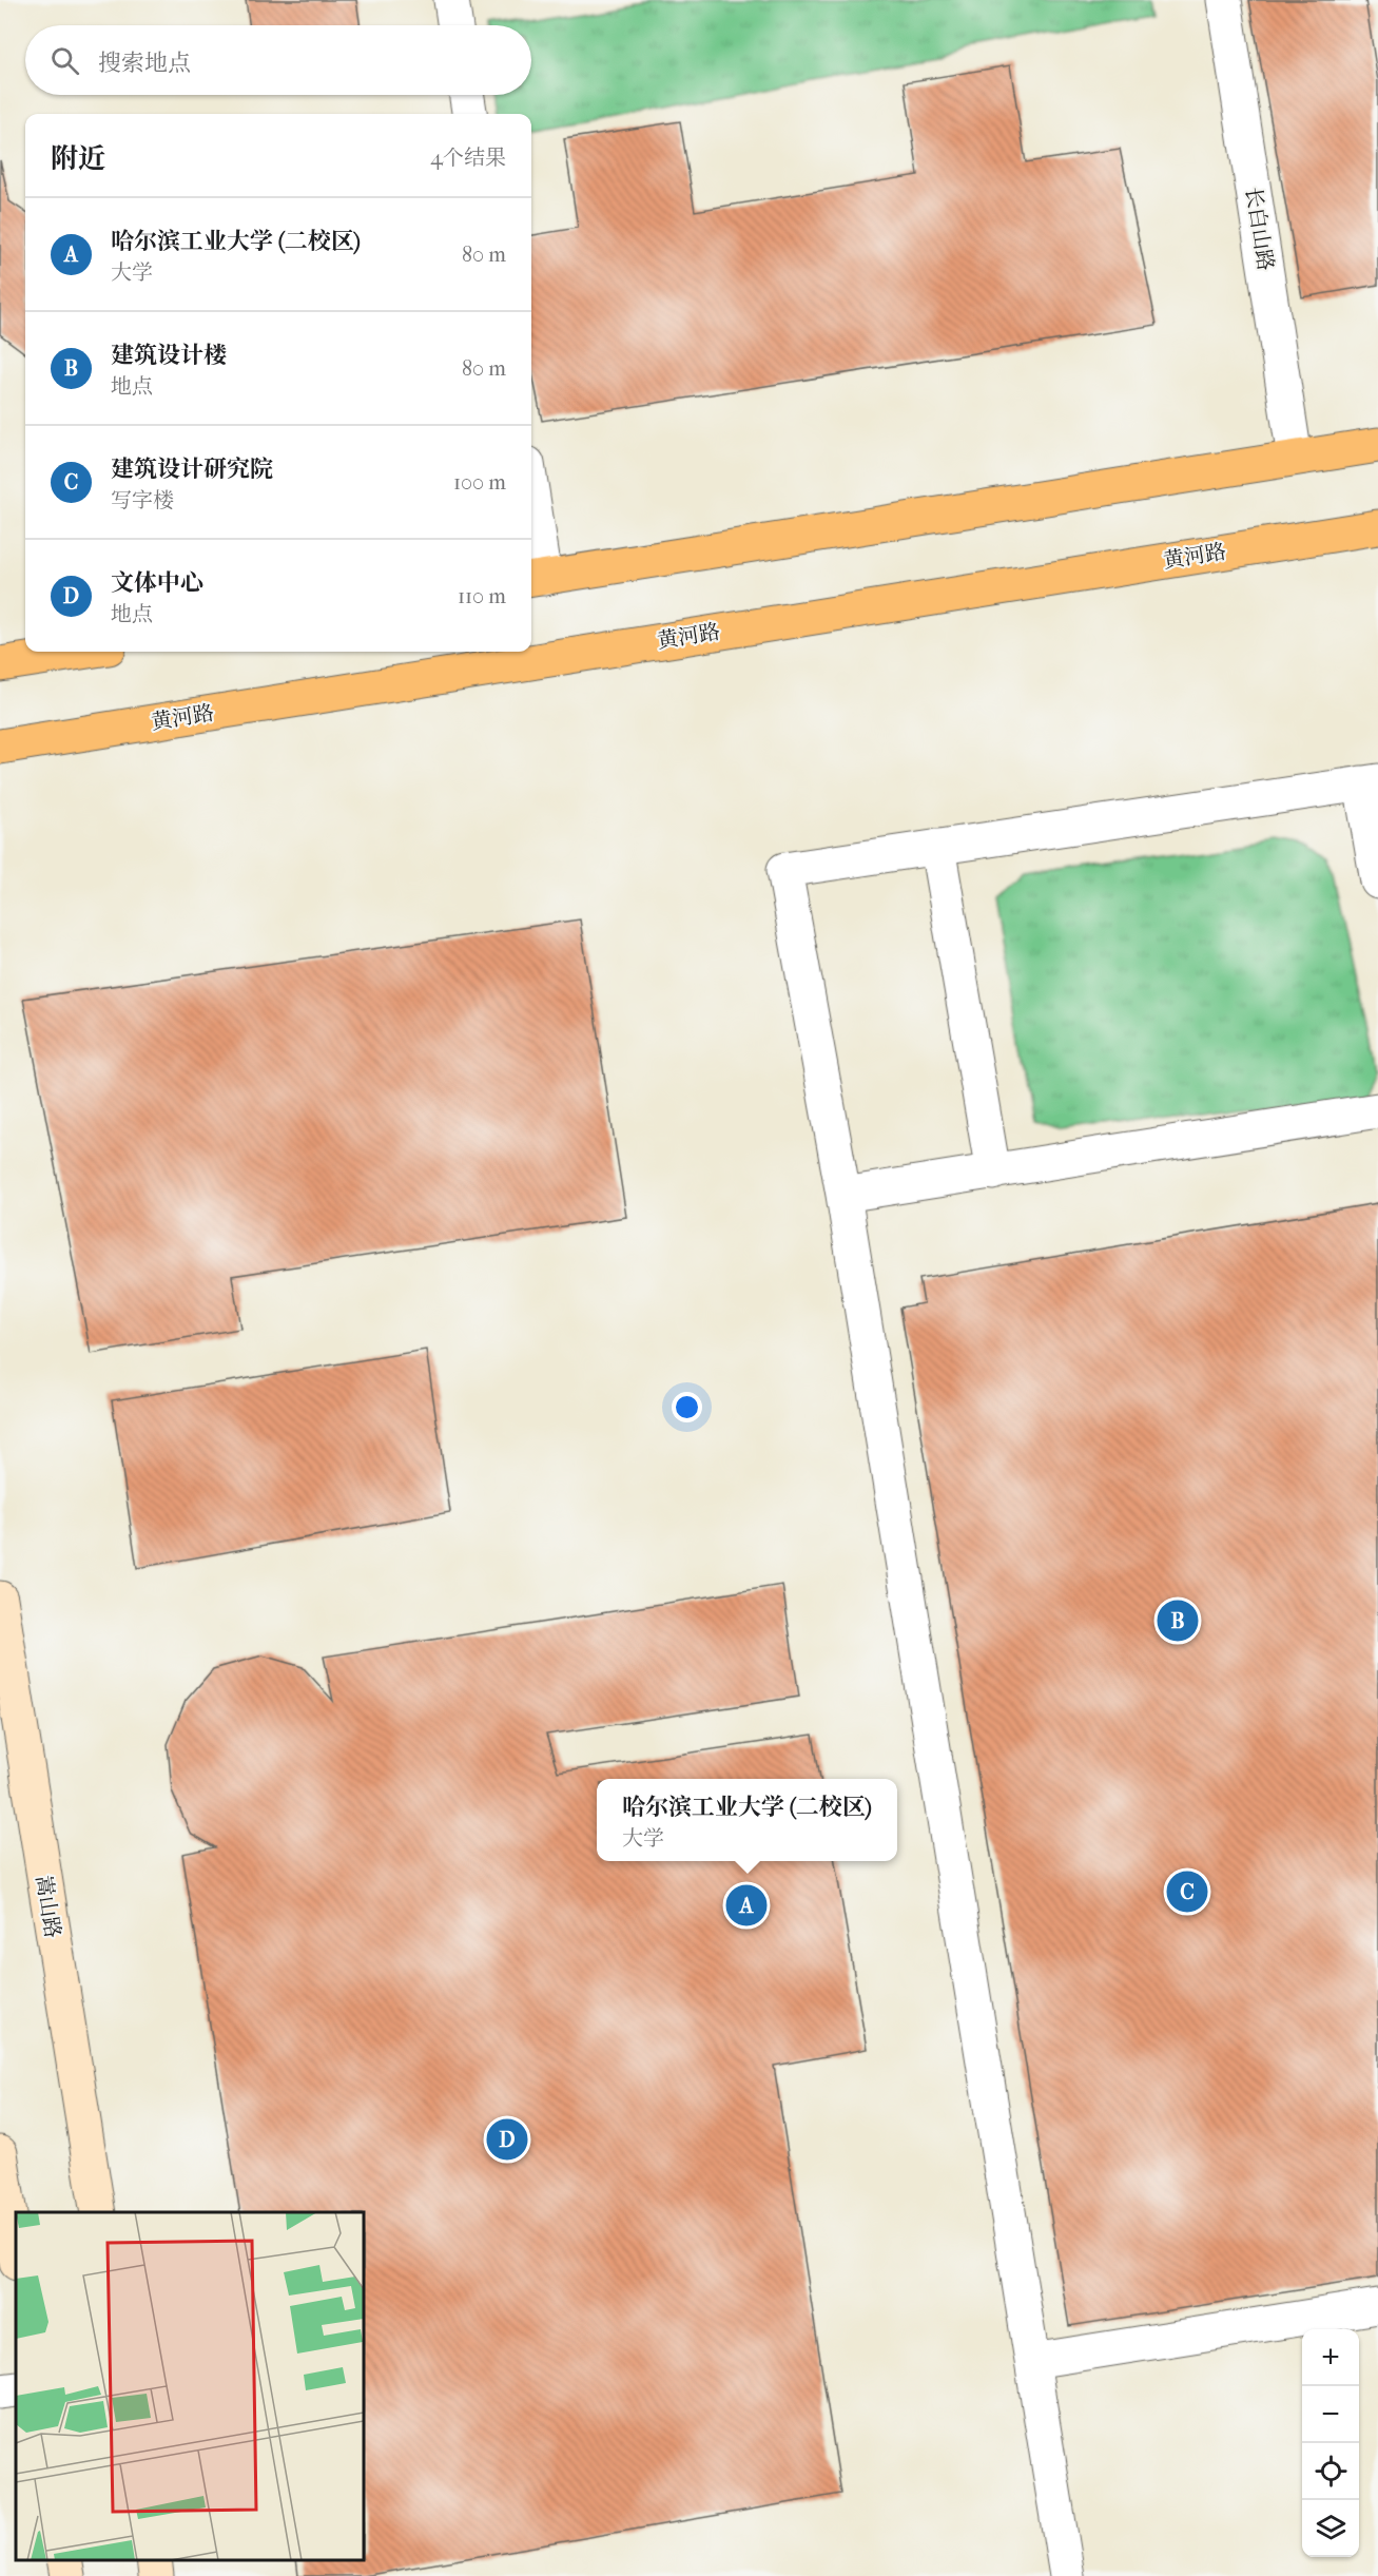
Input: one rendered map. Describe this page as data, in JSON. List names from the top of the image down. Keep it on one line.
{"streets":{"main road":["黄河路","嵩山路"],"street":["长白山路"]},"page":{"search":"搜索地点","heading":["附近","4个结果"],"list":[{"mark":"A","name":"哈尔滨工业大学 (二校区)","note":"大学","value":"80 m"},{"mark":"B","name":"建筑设计楼","note":"地点","value":"80 m"},{"mark":"C","name":"建筑设计研究院","note":"写字楼","value":"100 m"},{"mark":"D","name":"文体中心","note":"地点","value":"110 m"}],"pins":["B","C","A","D"],"popup":["哈尔滨工业大学 (二校区)","大学"],"map_buttons":["+","−"]}}
